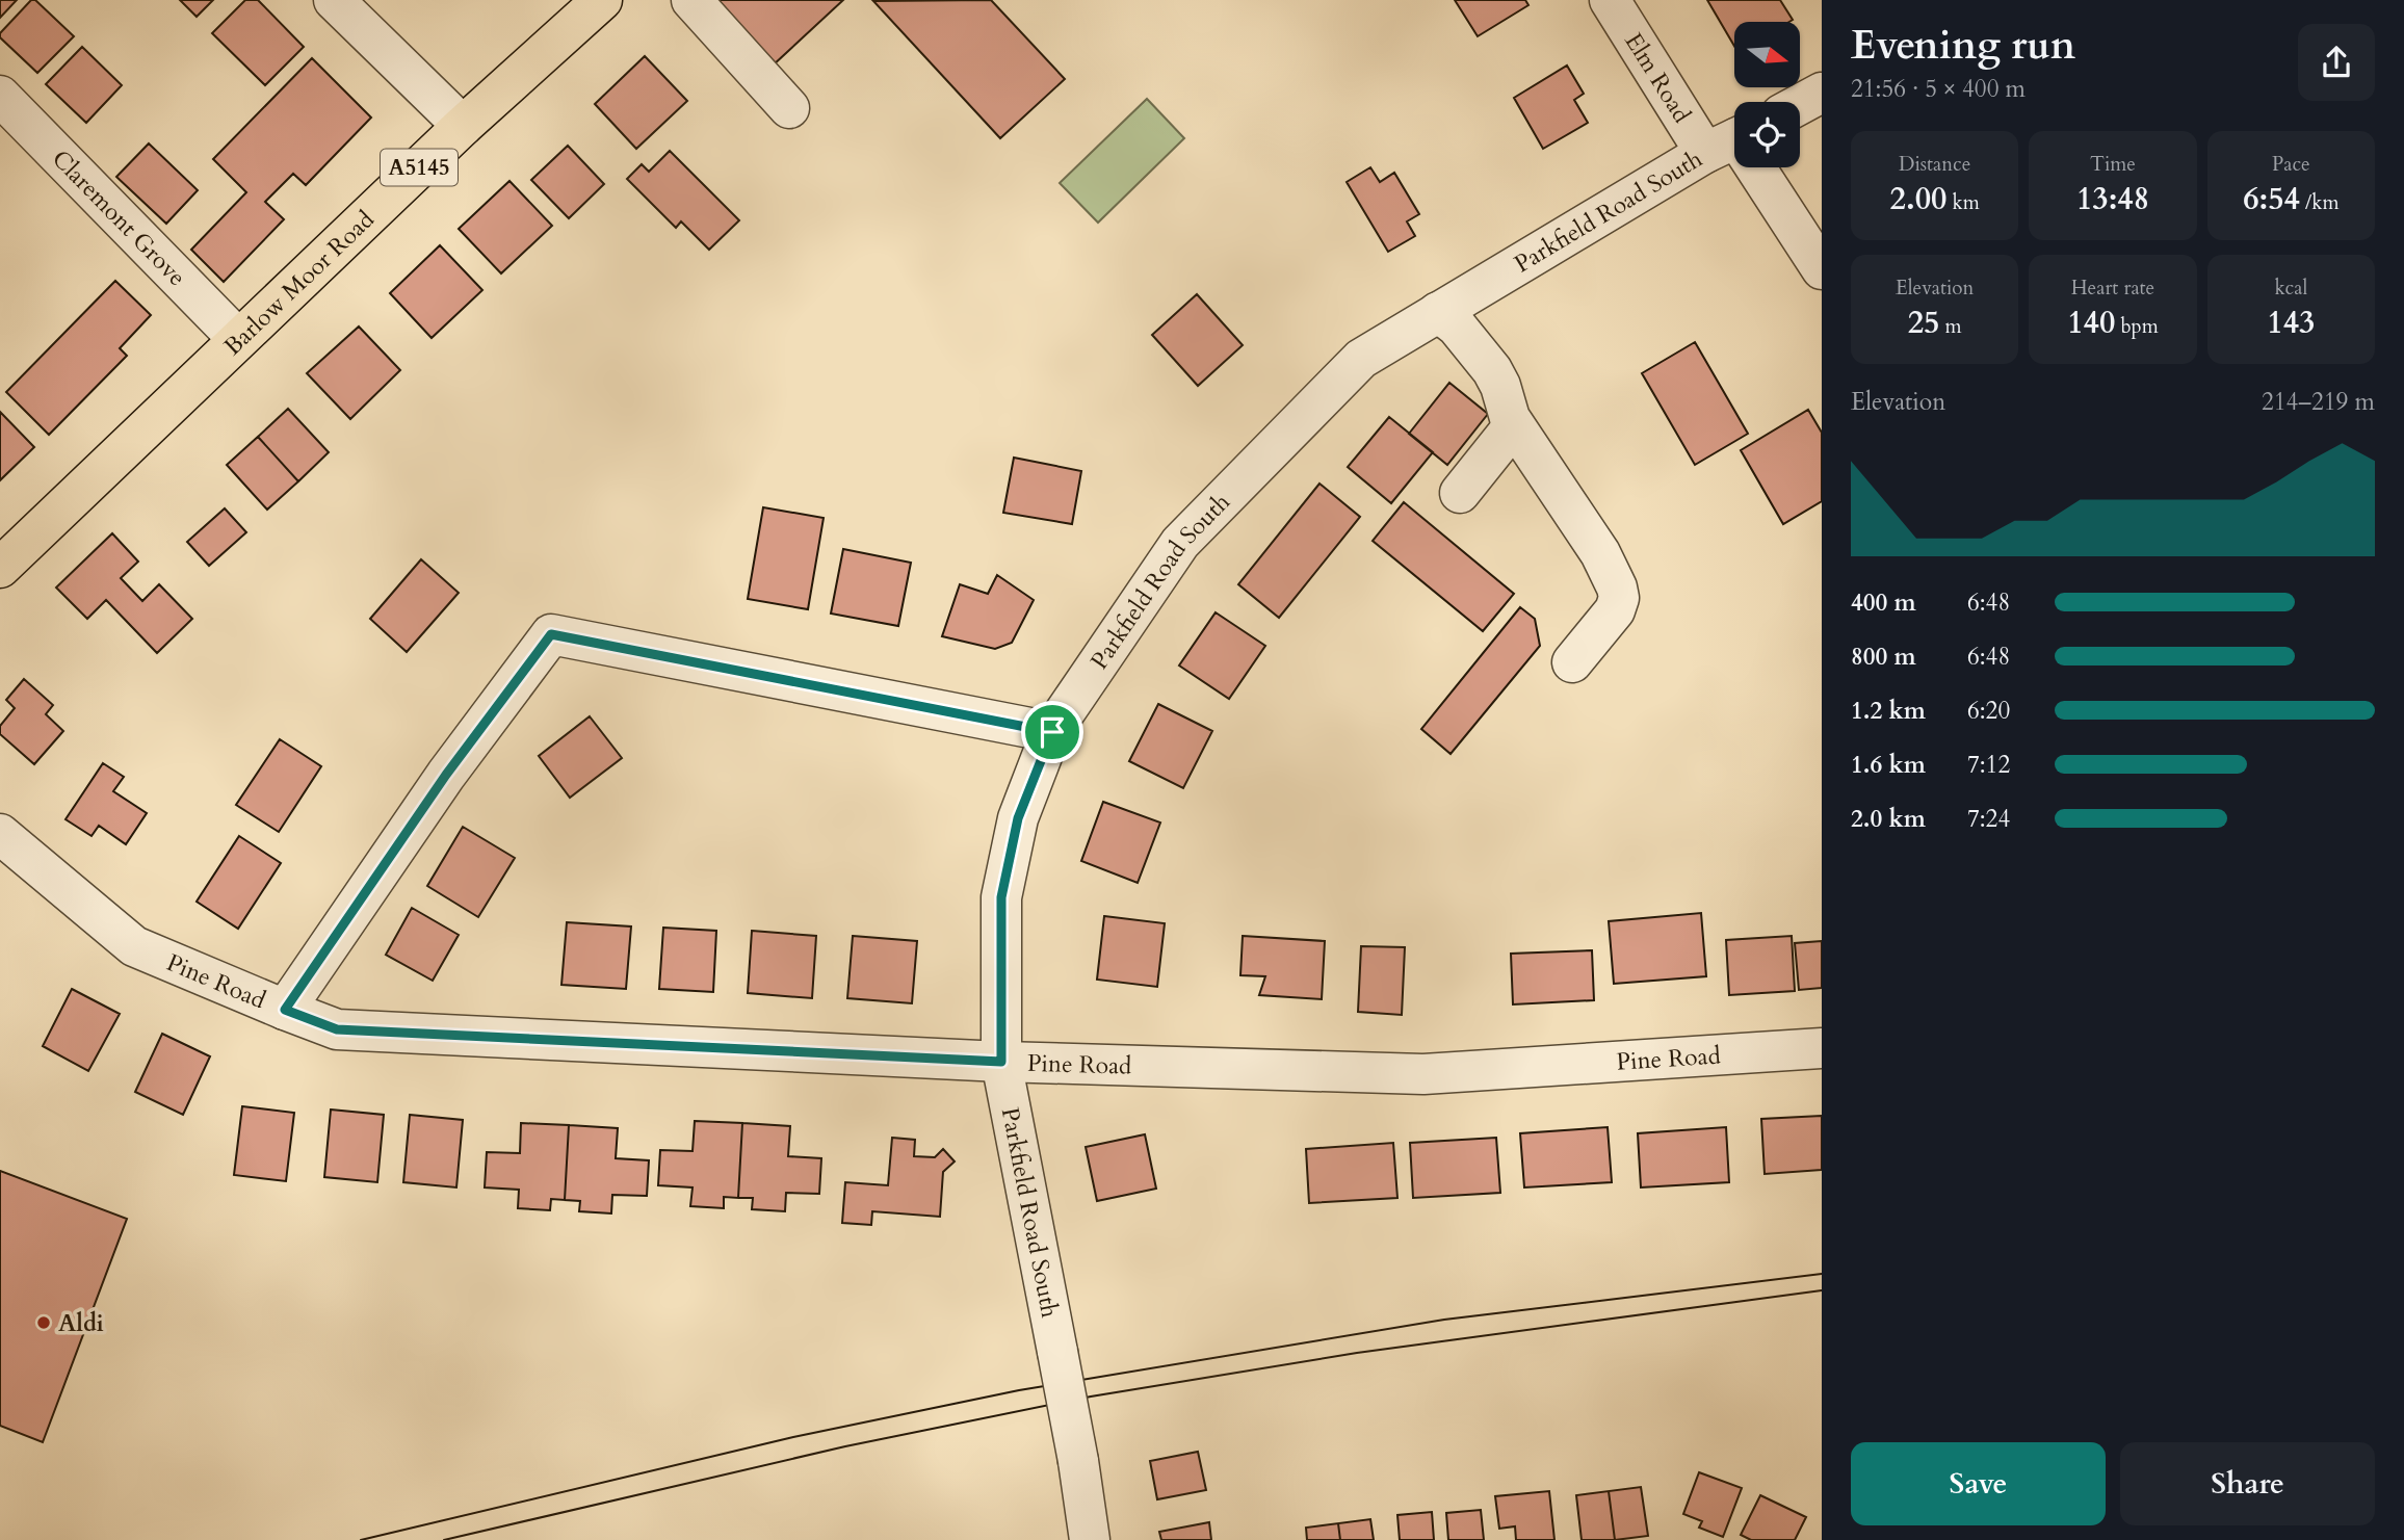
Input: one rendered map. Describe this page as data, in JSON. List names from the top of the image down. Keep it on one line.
{"streets":{"main road":["A5145","Barlow Moor Road"],"street":["Elm Road","Parkfield Road South","Claremont Grove","Pine Road"]},"crossings":[["Elm Road","Parkfield Road South"],["Parkfield Road South","Pine Road"],["Claremont Grove","Barlow Moor Road"]],"places":["Aldi"],"north":"right","page":{"heading":["Evening run","21:56 · 5 × 400 m"],"stats":[["Distance","2.00 km"],["Time","13:48"],["Pace","6:54 /km"],["Elevation","25 m"],["Heart rate","140 bpm"],["kcal","143"]],"chart":["Elevation","214–219 m"],"list":[{"name":"400 m","note":"6:48"},{"name":"800 m","note":"6:48"},{"name":"1.2 km","note":"6:20"},{"name":"1.6 km","note":"7:12"},{"name":"2.0 km","note":"7:24"}],"buttons":["Save","Share"]}}
